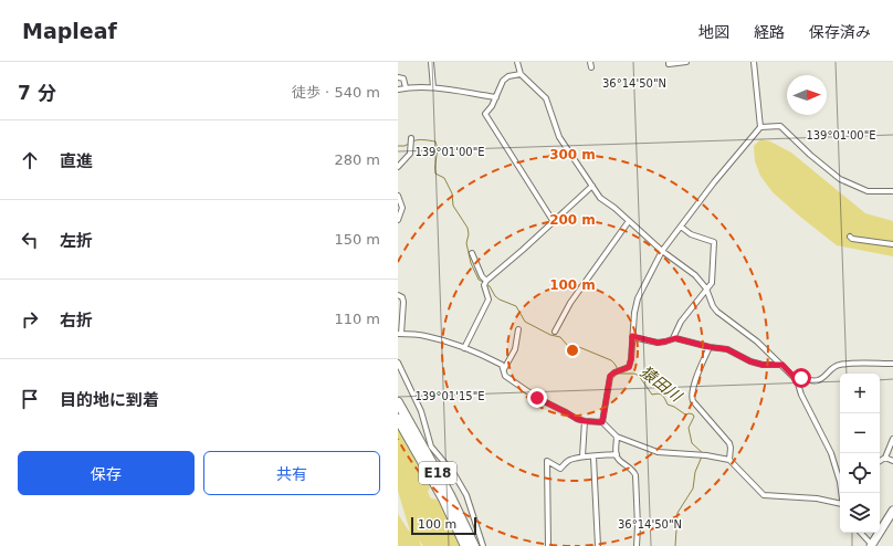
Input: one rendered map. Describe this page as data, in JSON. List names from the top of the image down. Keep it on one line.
{"streets":{"highway":["E18"]},"water":["猿田川"],"scale_bar":"100 m","north":"right","page":{"header":"Mapleaf","nav":["地図","経路","保存済み"],"heading":["7 分","徒歩 · 540 m"],"list":[["直進","280 m"],["左折","150 m"],["右折","110 m"],"目的地に到着"],"map_buttons":["+","−"],"buttons":["保存","共有"],"scale":"100 m"},"coordinates":["36°14'50\"N","139°01'00\"E","139°01'15\"E"],"rings":["300 m","200 m","100 m"]}
